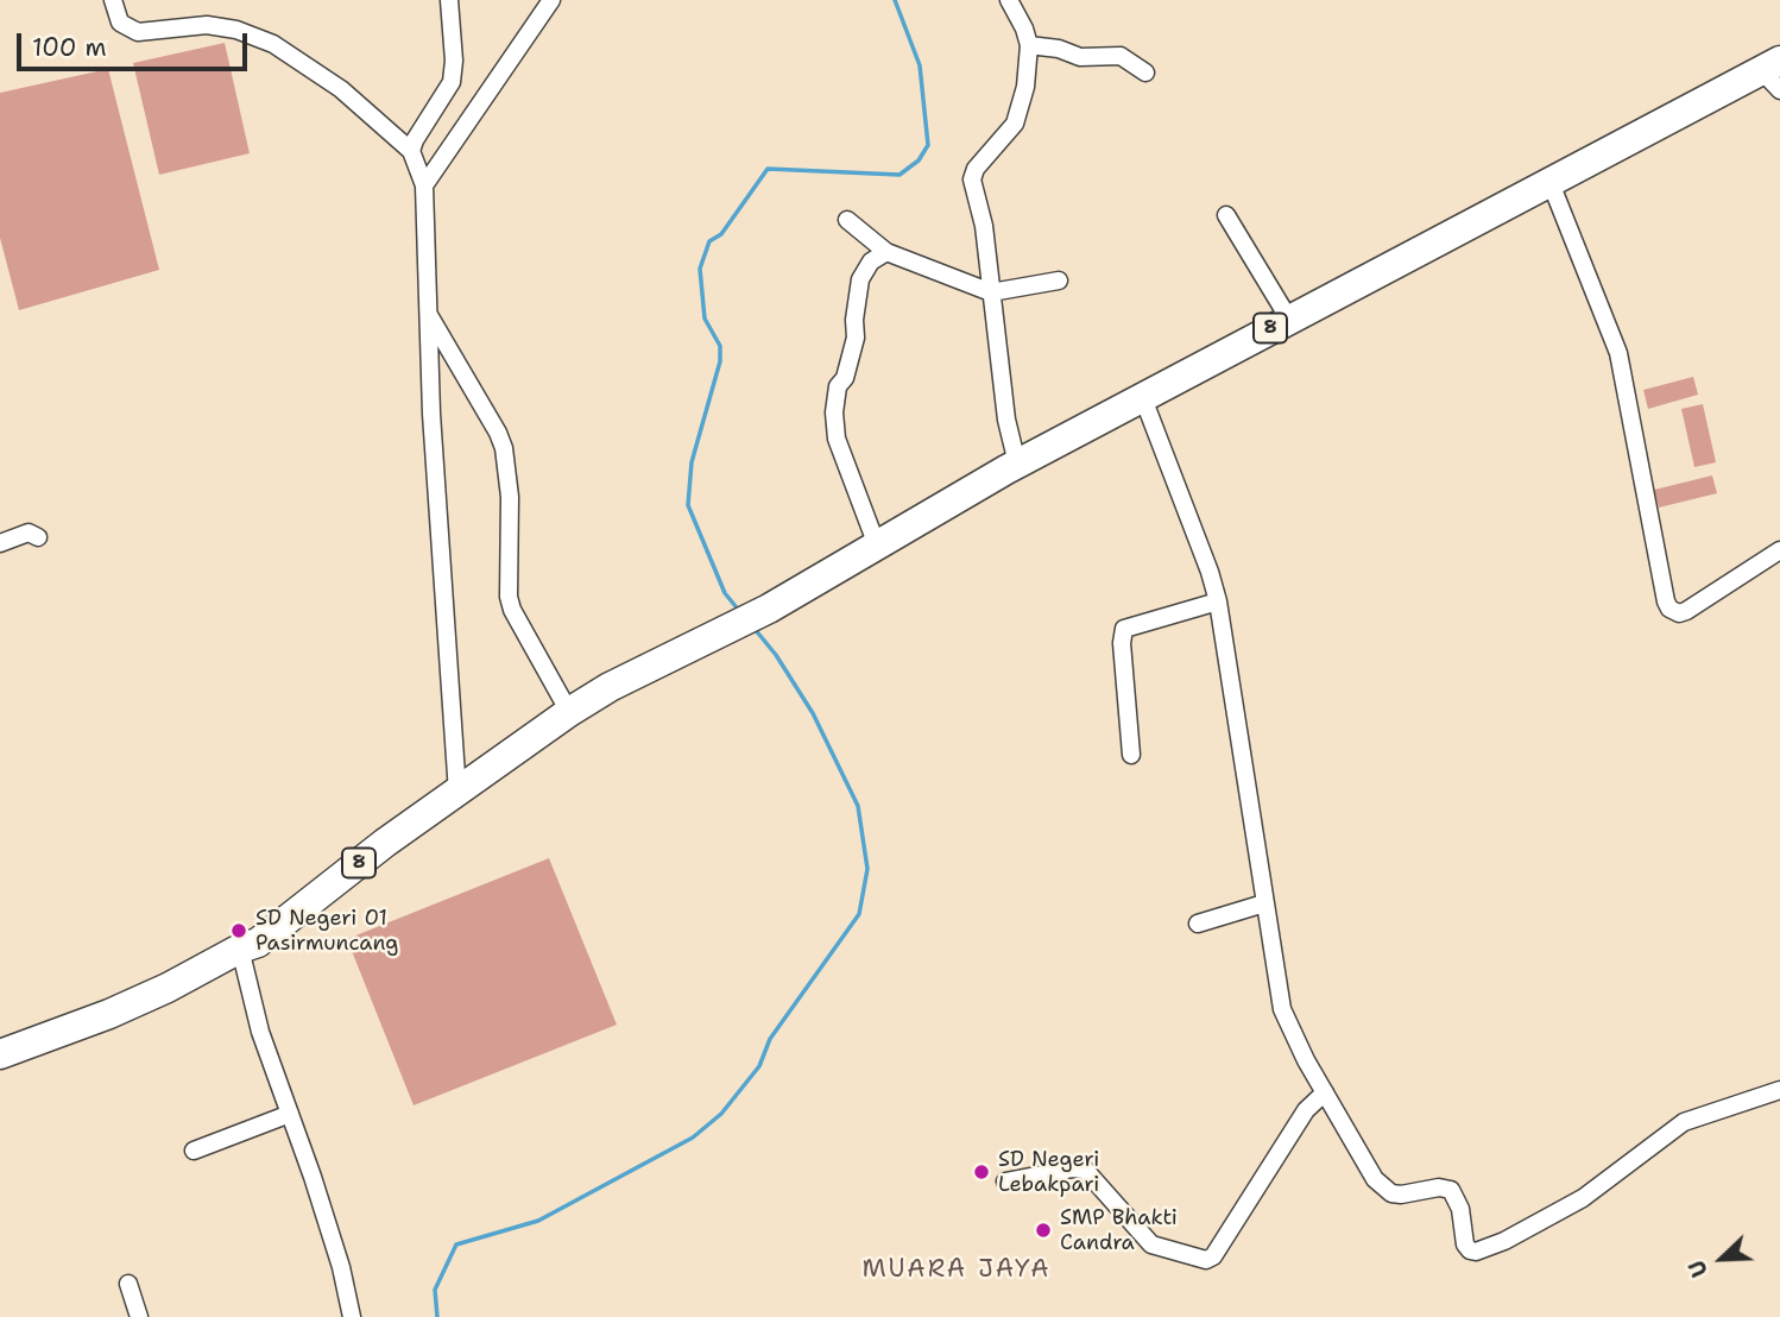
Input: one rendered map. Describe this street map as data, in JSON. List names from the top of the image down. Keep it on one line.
{"streets":{"highway":["8"]},"districts":["MUARA JAYA"],"places":["SD Negeri 01 Pasirmuncang","SD Negeri Lebakpari","SMP Bhakti Candra"],"scale_bar":"100 m","north":"bottom left"}
